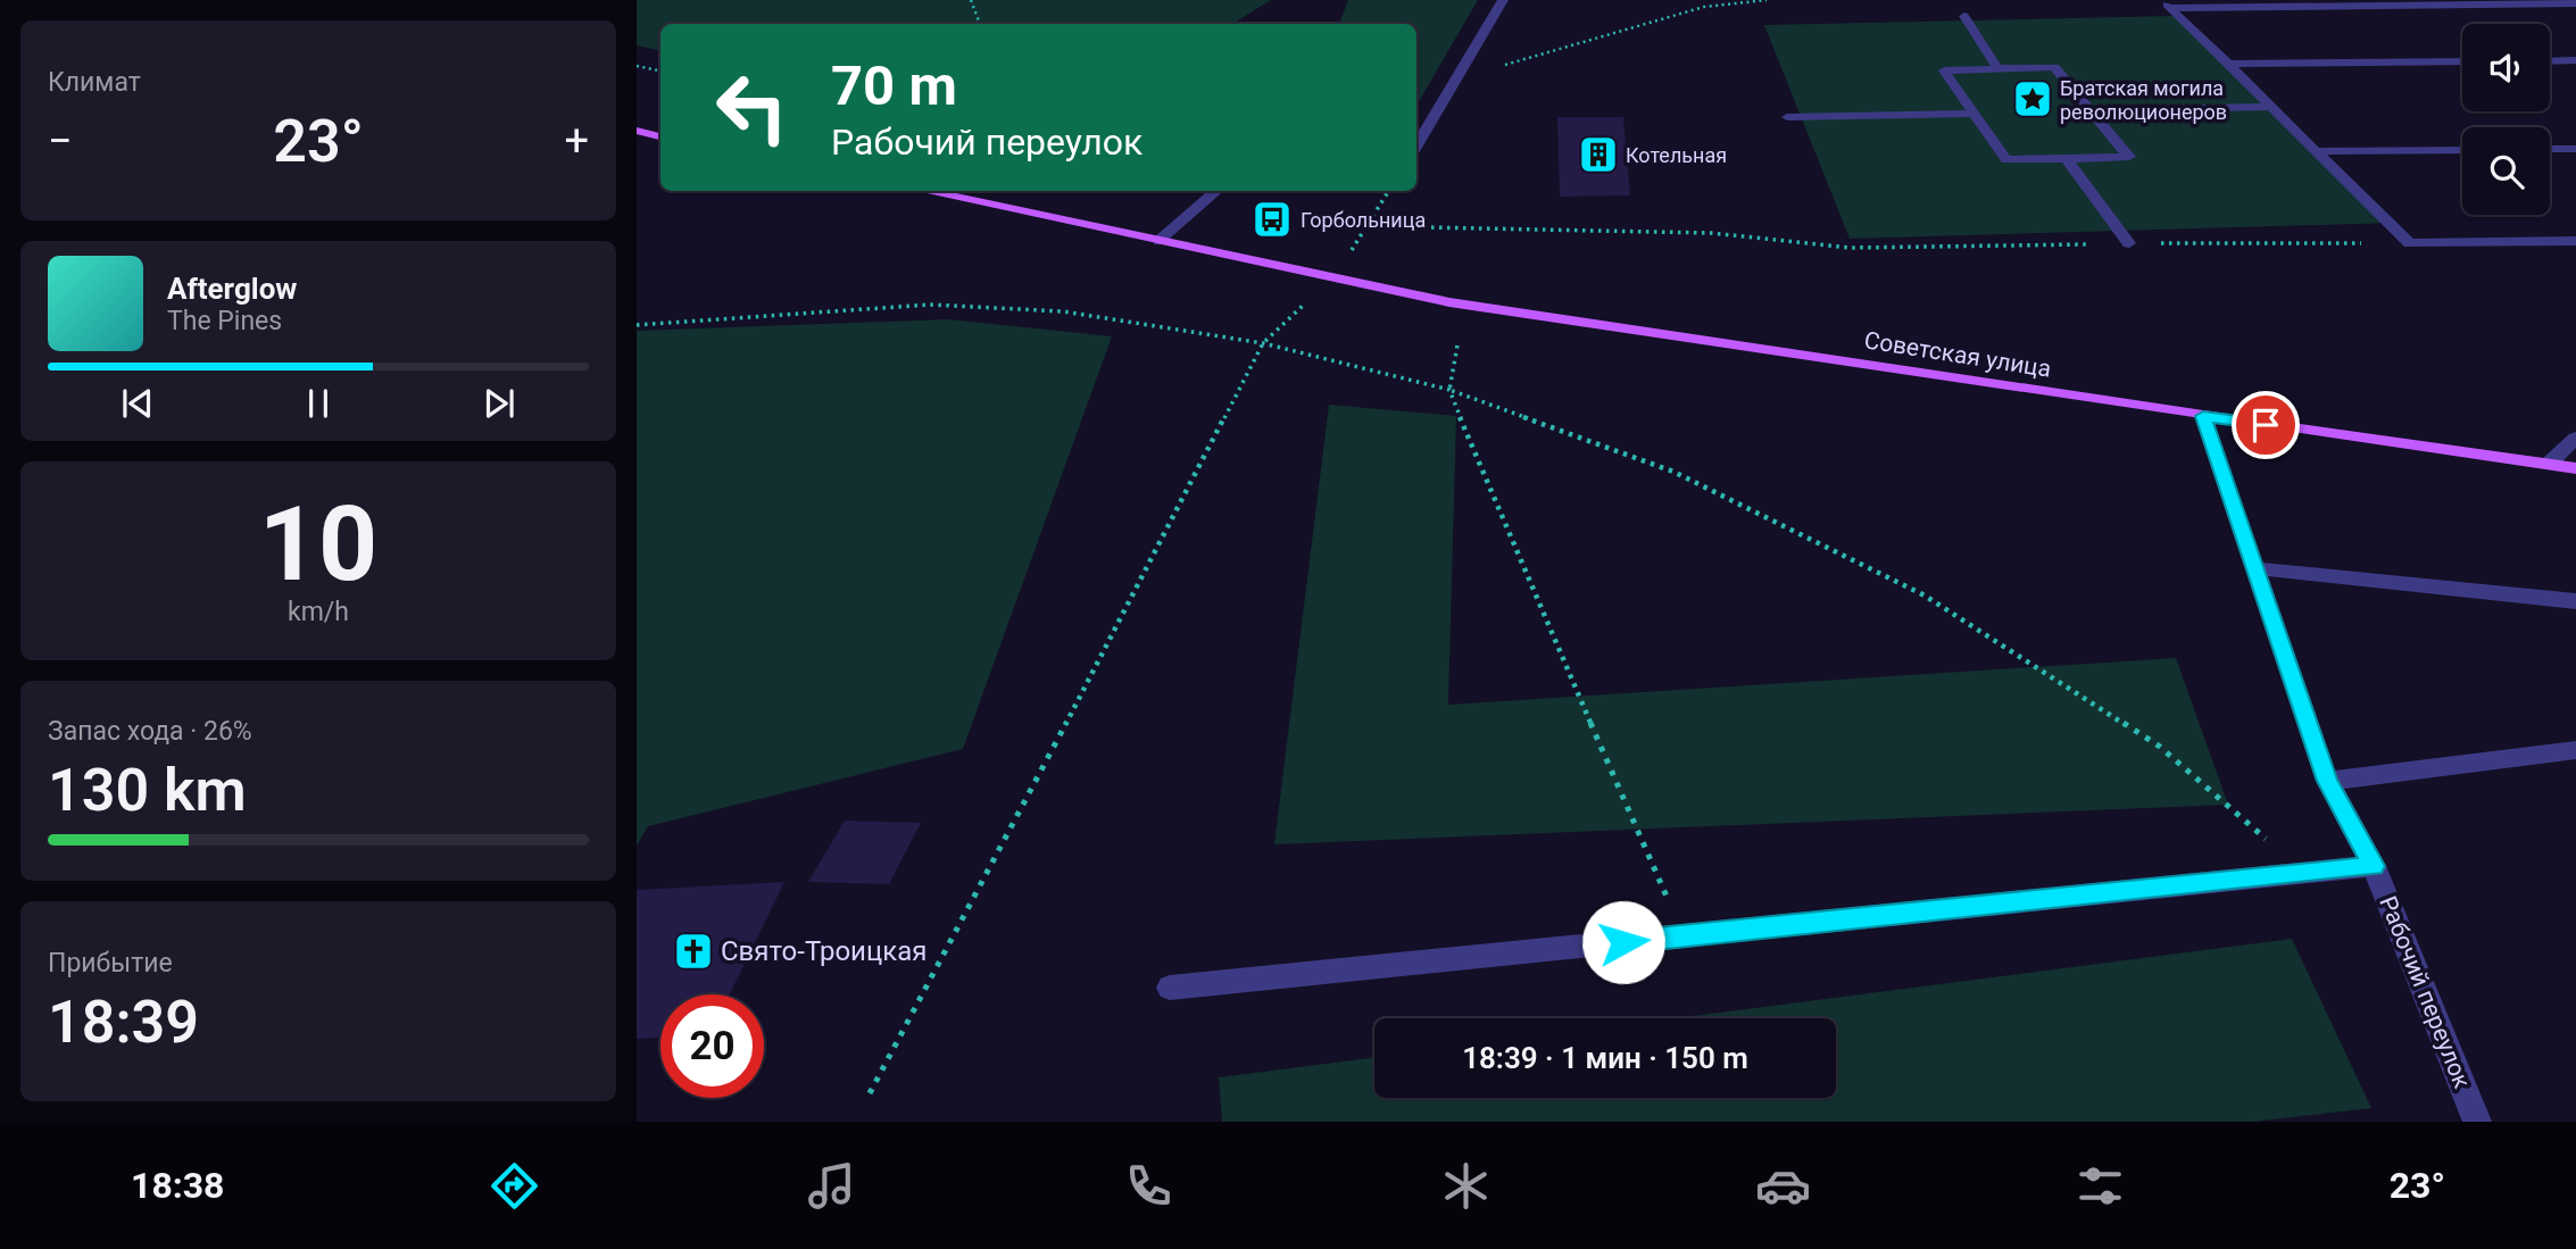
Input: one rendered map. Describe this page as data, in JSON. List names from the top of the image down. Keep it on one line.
{"streets":{"main road":["Советская улица"],"street":["Рабочий переулок"]},"crossings":[["Советская улица","Рабочий переулок"]],"places":{"place":["Братская могила революционеров"],"building":["Котельная"],"bus stop":["Горбольница"],"church":["Свято-Троицкая"]},"page":{"tile":["Климат",["10","km/h"],["Запас хода · 26%","130 km"],["Прибытие","18:39"]],"turn":["70 m","Рабочий переулок"],"heat":["−","23°","+"],"song":["Afterglow","The Pines"],"limit":"20","trip":"18:39 · 1 мин · 150 m","tabs":["18:38","23°"]}}
